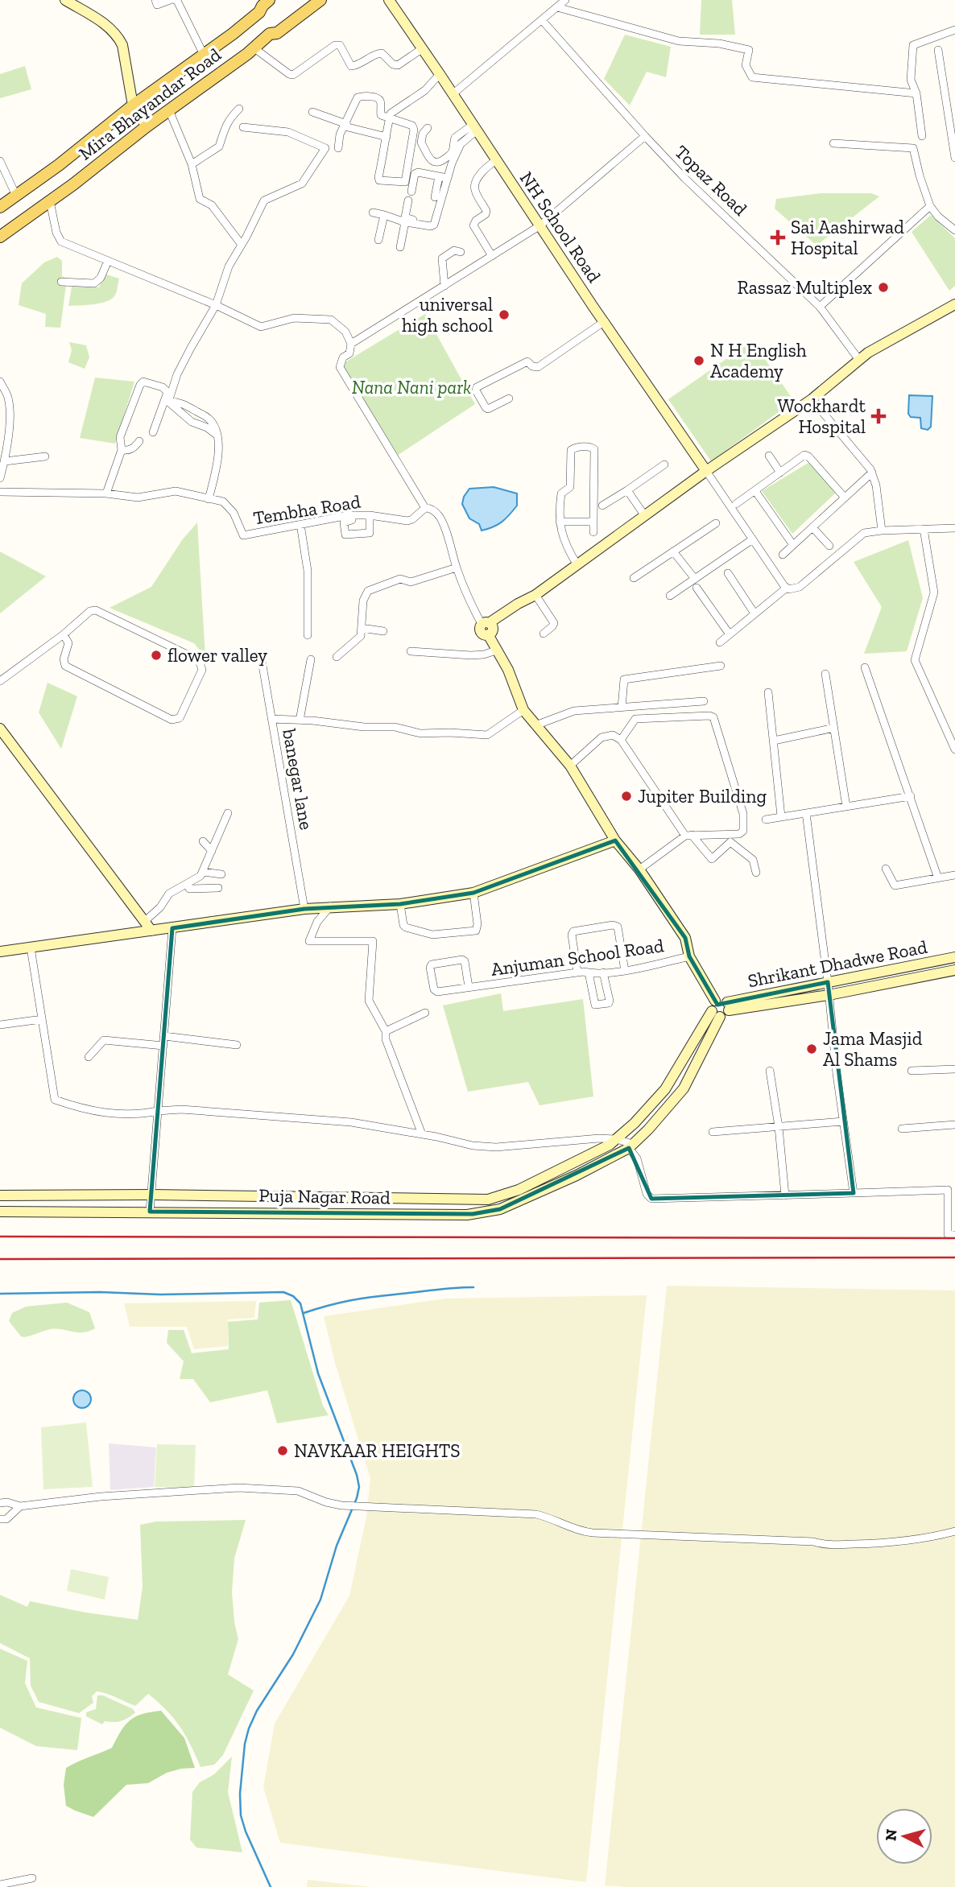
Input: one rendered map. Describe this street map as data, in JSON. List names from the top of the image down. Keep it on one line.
{"streets":{"main road":["Mira Bhayandar Road"],"street":["Topaz Road","NH School Road","Tembha Road","banegar lane","Anjuman School Road","Shrikant Dhadwe Road","Puja Nagar Road"]},"crossings":[["Shrikant Dhadwe Road","Puja Nagar Road"]],"parks":["Nana Nani park"],"places":{"health":["Sai Aashirwad Hospital","Wockhardt Hospital"],"other":["Rassaz Multiplex","universal high school","N H English Academy","flower valley","Jupiter Building","Jama Masjid Al Shams","NAVKAAR HEIGHTS"]},"north":"left"}
